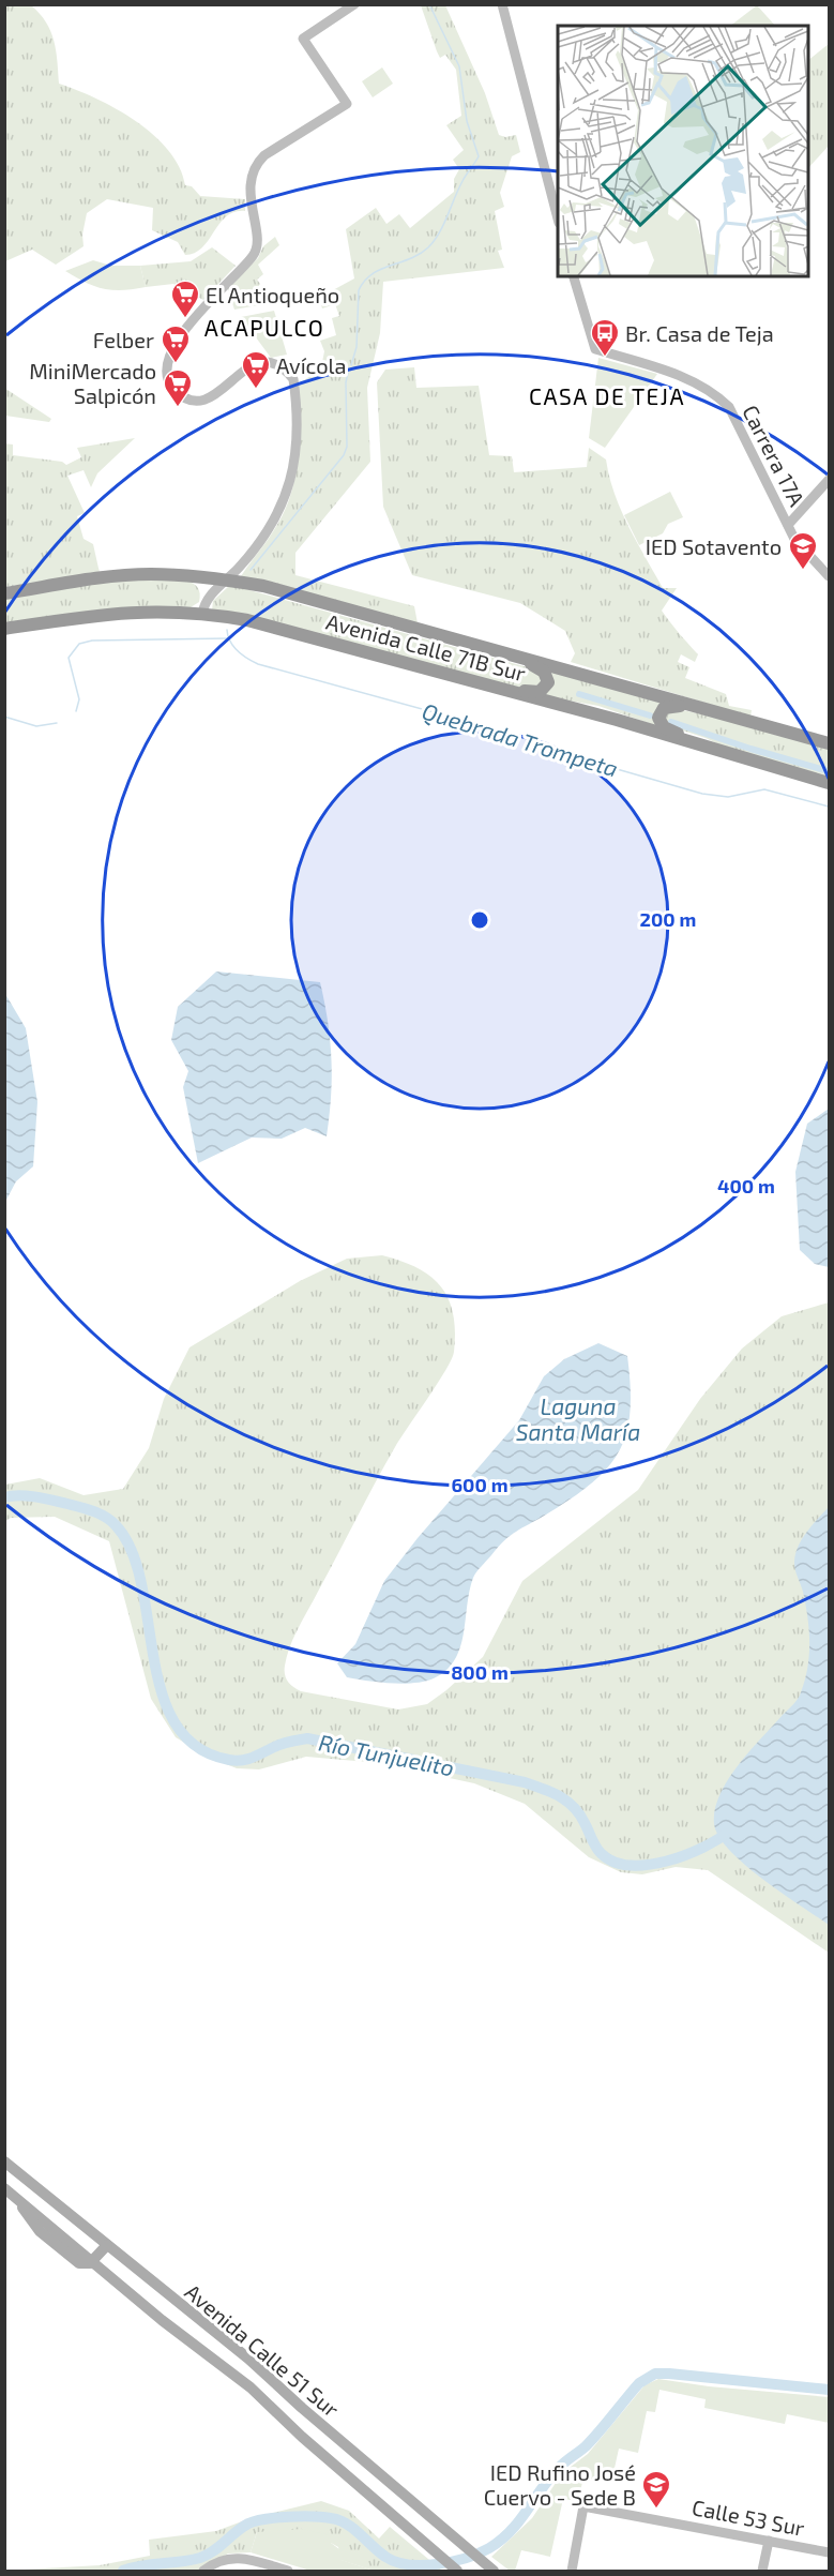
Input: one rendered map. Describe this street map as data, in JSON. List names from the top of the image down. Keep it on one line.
{"streets":{"highway":["Avenida Calle 71B Sur"],"main road":["Avenida Calle 51 Sur"],"street":["Carrera 17A","Calle 53 Sur"]},"districts":["ACAPULCO","CASA DE TEJA"],"water":["Quebrada Trompeta","Laguna Santa María","Río Tunjuelito"],"places":{"supermarket":["El Antioqueño","Felber","Avícola","MiniMercado Salpicón"],"bus stop":["Br. Casa de Teja"],"school or university":["IED Sotavento","IED Rufino José Cuervo - Sede B"]},"rings":["200 m","400 m","600 m","800 m"]}
